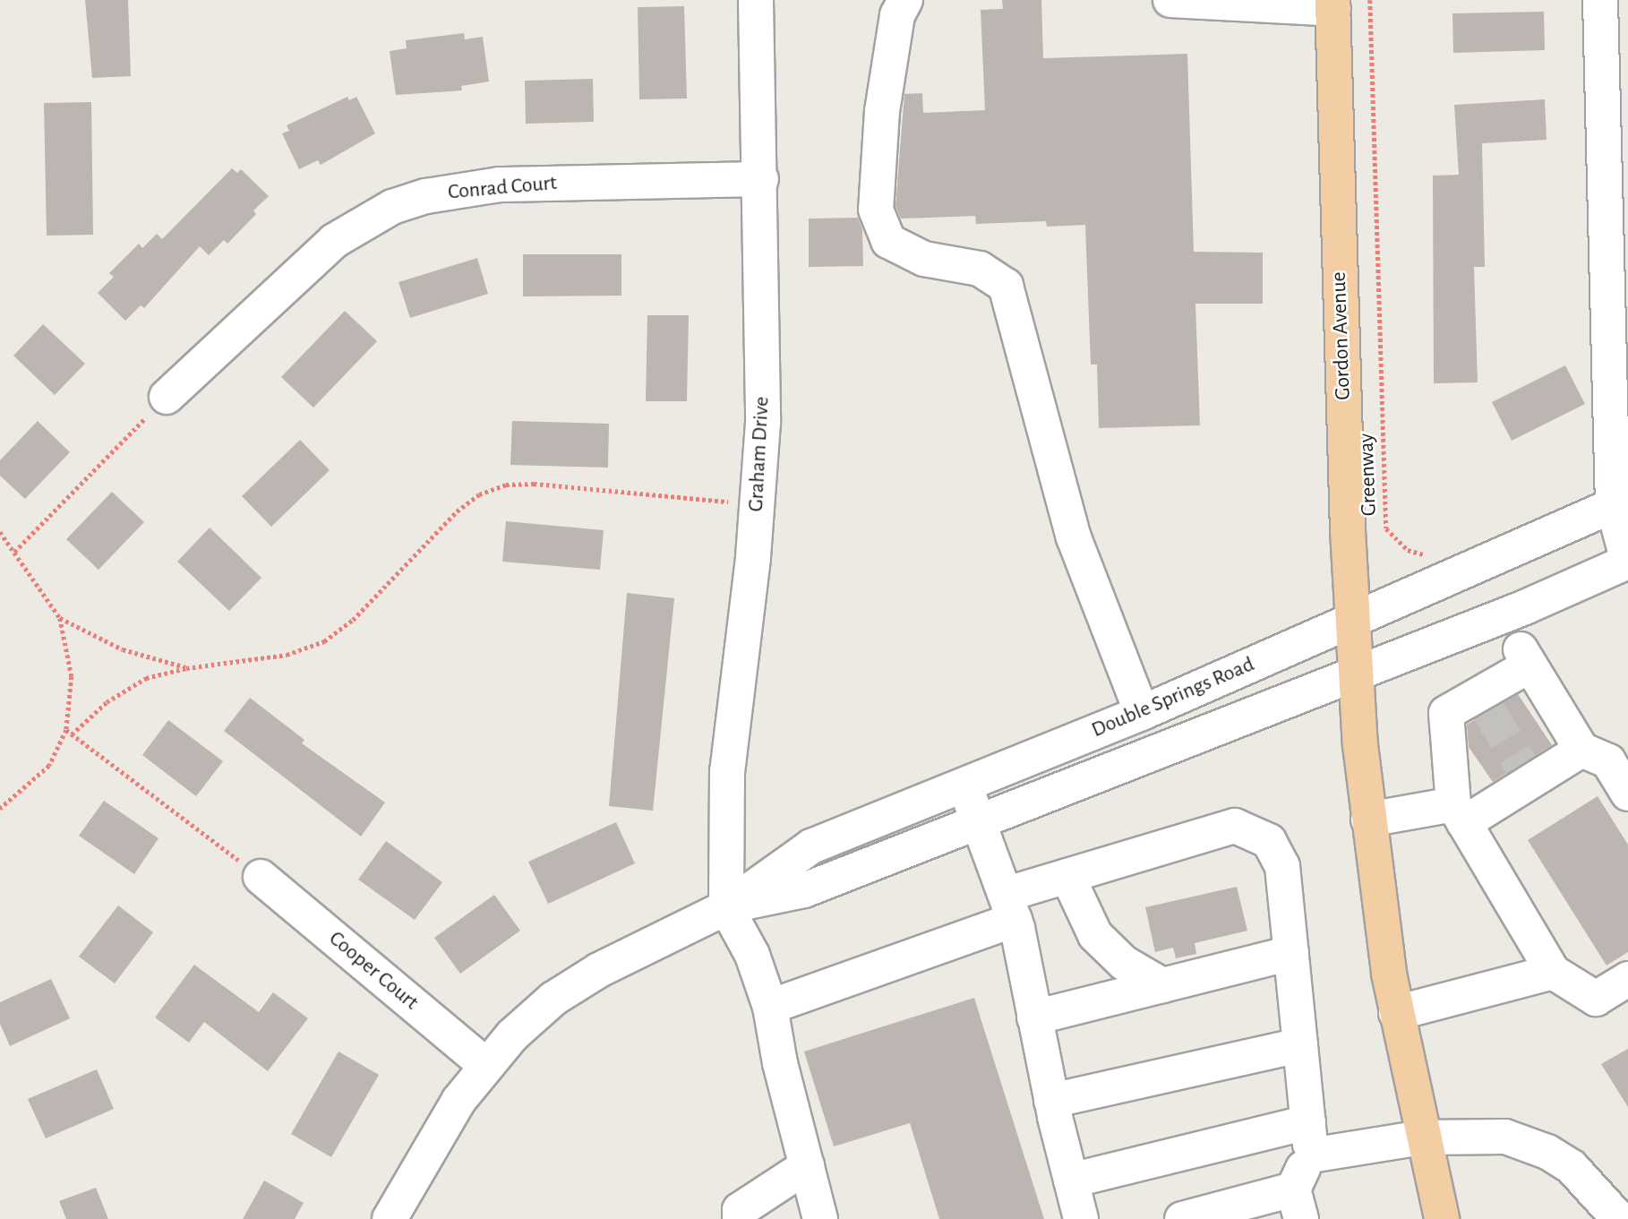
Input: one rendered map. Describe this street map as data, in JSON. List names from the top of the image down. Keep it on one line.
{"streets":{"main road":["Gordon Avenue"],"street":["Conrad Court","Graham Drive","Double Springs Road","Cooper Court"],"path":["Greenway"]},"crossings":[["Conrad Court","Graham Drive"],["Gordon Avenue","Double Springs Road"],["Graham Drive","Double Springs Road"],["Double Springs Road","Cooper Court"]]}
